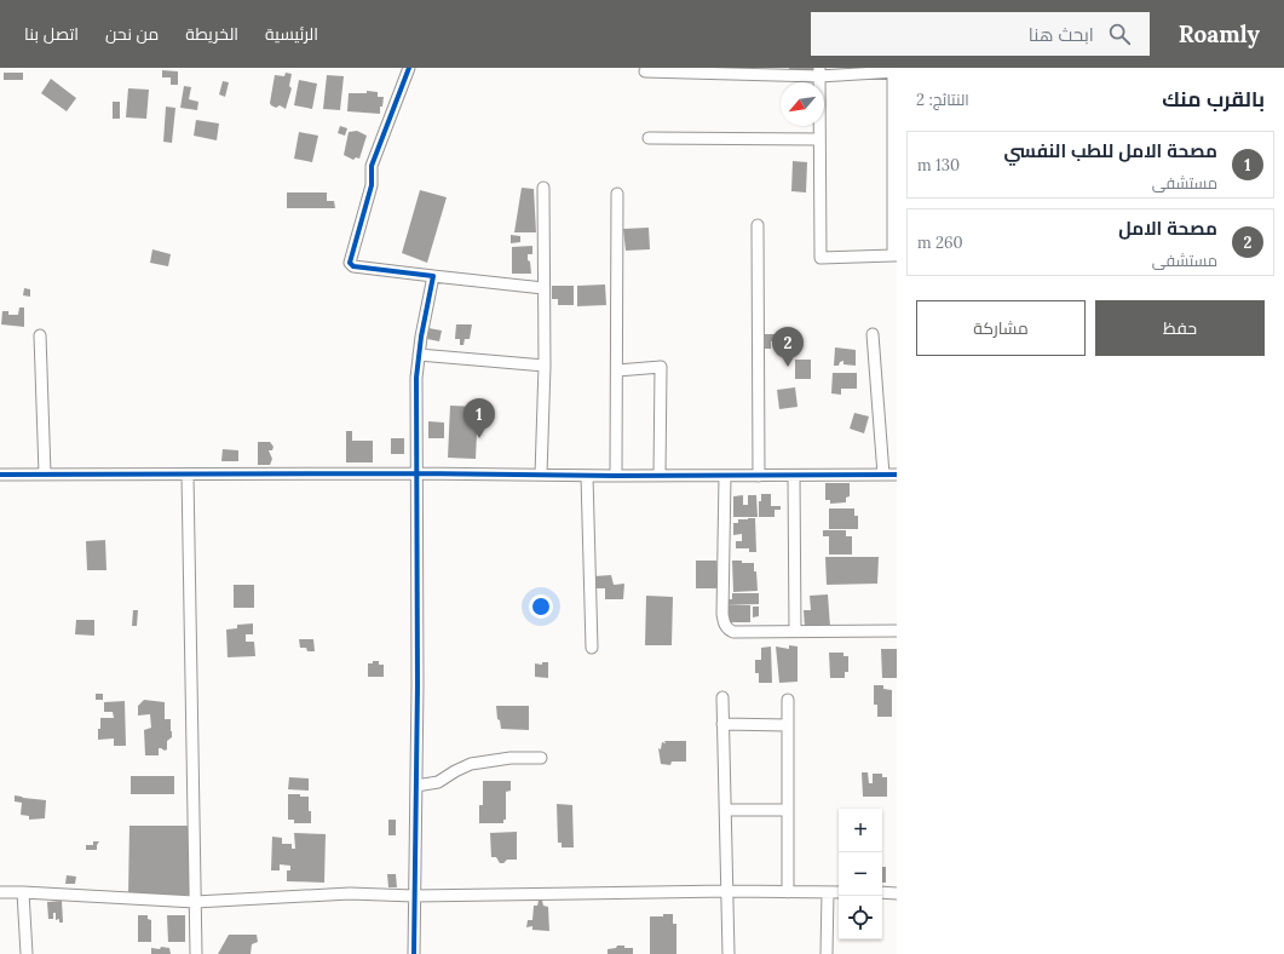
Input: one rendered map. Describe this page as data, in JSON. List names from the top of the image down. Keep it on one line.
{"north":"bottom left","page":{"header":"Roamly","search":"ابحث هنا","nav":["الرئيسية","الخريطة","من نحن","اتصل بنا"],"heading":["بالقرب منك","النتائج: 2"],"list":[{"mark":"1","name":"مصحة الامل للطب النفسي","note":"مستشفى","value":"130 m"},{"mark":"2","name":"مصحة الامل","note":"مستشفى","value":"260 m"}],"buttons":["حفظ","مشاركة"],"pins":["2","1"],"map_buttons":["+","−"]}}
